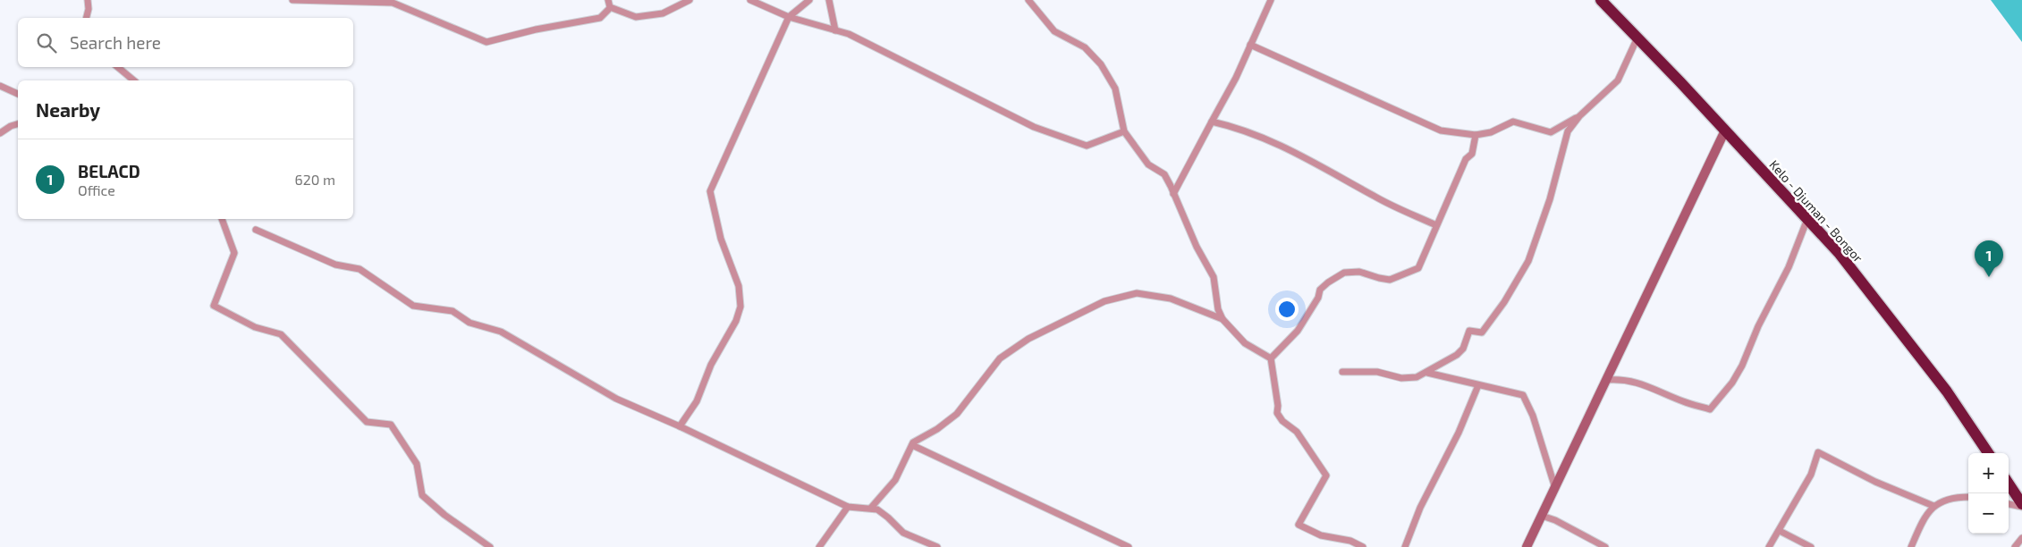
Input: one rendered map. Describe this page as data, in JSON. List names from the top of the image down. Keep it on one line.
{"streets":{"highway":["Kelo - Djuman - Bongor"]},"page":{"search":"Search here","heading":"Nearby","list":[{"mark":"1","name":"BELACD","note":"Office","value":"620 m"}],"pins":"1","map_buttons":["+","−"]}}
